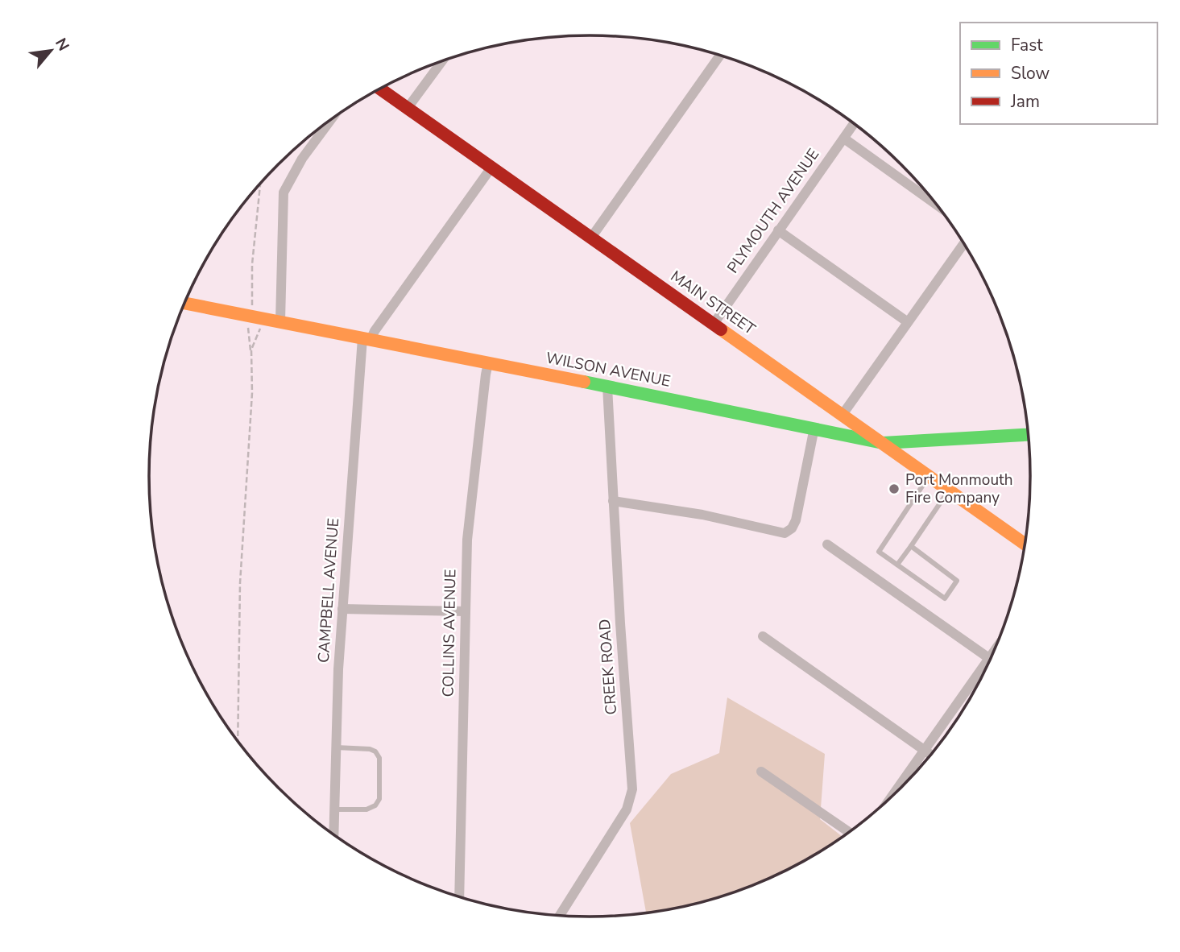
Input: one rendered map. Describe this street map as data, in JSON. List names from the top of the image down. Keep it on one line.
{"streets":{"street":["PLYMOUTH AVENUE","MAIN STREET","WILSON AVENUE","CAMPBELL AVENUE","COLLINS AVENUE","CREEK ROAD"]},"crossings":[["PLYMOUTH AVENUE","MAIN STREET"],["MAIN STREET","WILSON AVENUE"],["MAIN STREET","CAMPBELL AVENUE"],["WILSON AVENUE","CAMPBELL AVENUE"],["WILSON AVENUE","COLLINS AVENUE"],["WILSON AVENUE","CREEK ROAD"]],"places":["Port Monmouth Fire Company"],"legend":["Fast","Slow","Jam"],"north":"top right"}
